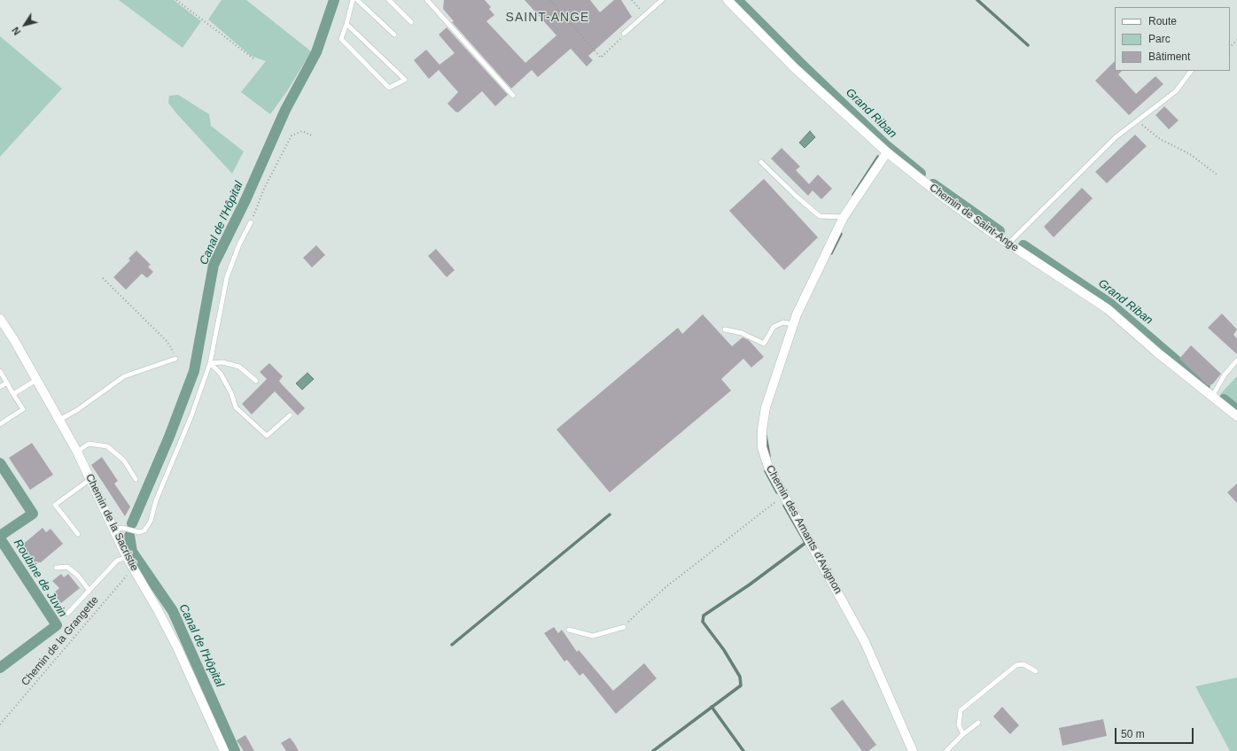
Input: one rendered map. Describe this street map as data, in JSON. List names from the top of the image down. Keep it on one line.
{"streets":{"street":["Chemin de Saint-Ange","Chemin de la Sacristie","Chemin des Amants d'Avignon"],"path":["Chemin de la Grangette"]},"crossings":[["Chemin de Saint-Ange","Chemin des Amants d'Avignon"],["Chemin de la Sacristie","Chemin de la Grangette"]],"districts":["SAINT-ANGE"],"water":["Grand Riban","Canal de l'Hôpital","Roubine de Juvin"],"legend":["Route","Parc","Bâtiment"],"scale_bar":"50 m","north":"bottom left"}
